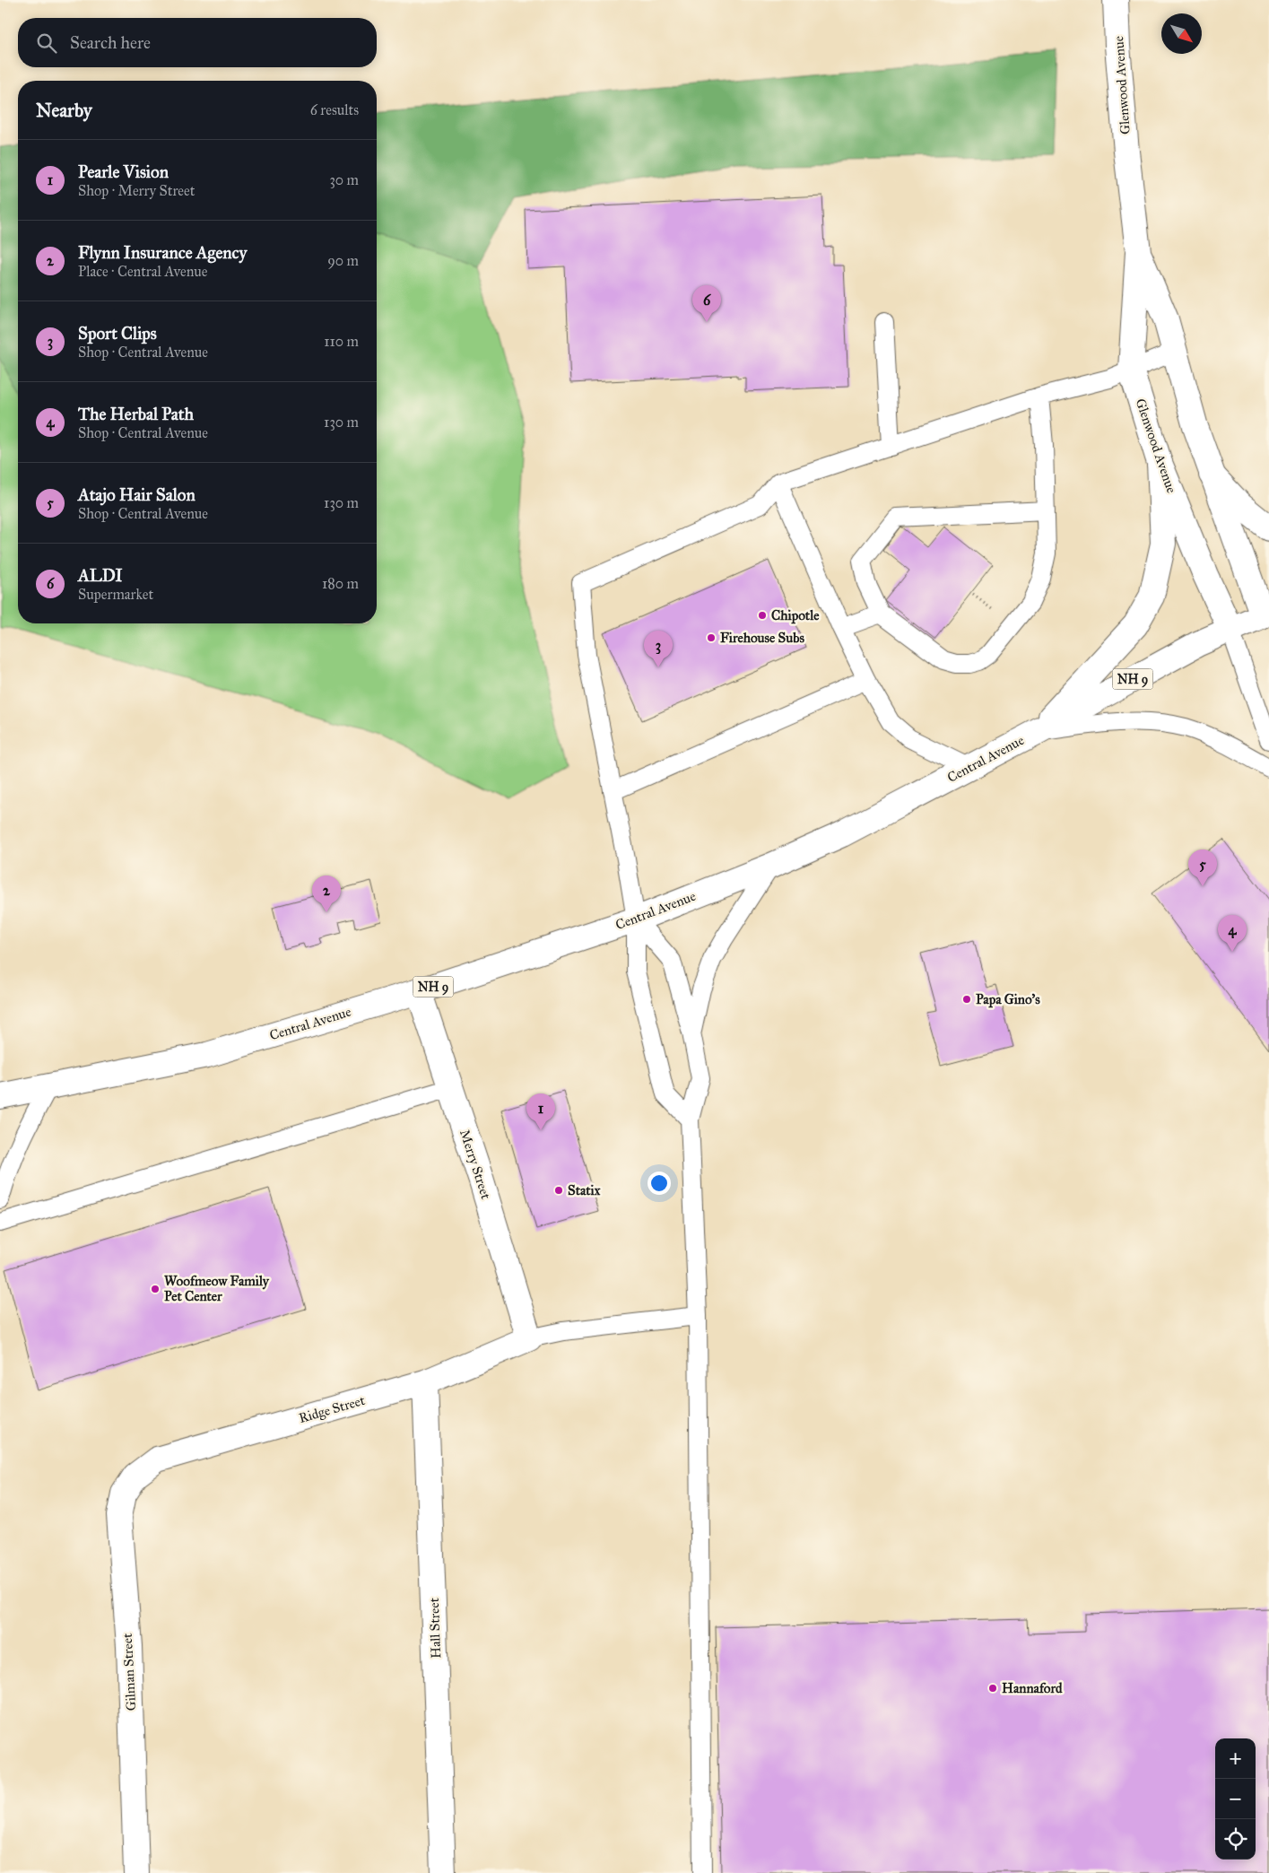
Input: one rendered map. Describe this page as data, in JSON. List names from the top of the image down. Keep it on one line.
{"streets":{"street":["Glenwood Avenue","NH 9","Central Avenue","Merry Street","Ridge Street","Hall Street","Gilman Street"]},"crossings":[["Glenwood Avenue","Central Avenue"],["Central Avenue","Merry Street"],["Merry Street","Ridge Street"],["Ridge Street","Hall Street"],["Ridge Street","Gilman Street"]],"places":["Chipotle","Firehouse Subs","Papa Gino's","Statix","Woofmeow Family Pet Center","Hannaford"],"north":"bottom right","page":{"search":"Search here","heading":["Nearby","6 results"],"list":[{"mark":"1","name":"Pearle Vision","note":"Shop · Merry Street","value":"30 m"},{"mark":"2","name":"Flynn Insurance Agency","note":"Place · Central Avenue","value":"90 m"},{"mark":"3","name":"Sport Clips","note":"Shop · Central Avenue","value":"110 m"},{"mark":"4","name":"The Herbal Path","note":"Shop · Central Avenue","value":"130 m"},{"mark":"5","name":"Atajo Hair Salon","note":"Shop · Central Avenue","value":"130 m"},{"mark":"6","name":"ALDI","note":"Supermarket","value":"180 m"}],"pins":["6","3","5","2","4","1"],"map_buttons":["+","−"]}}
